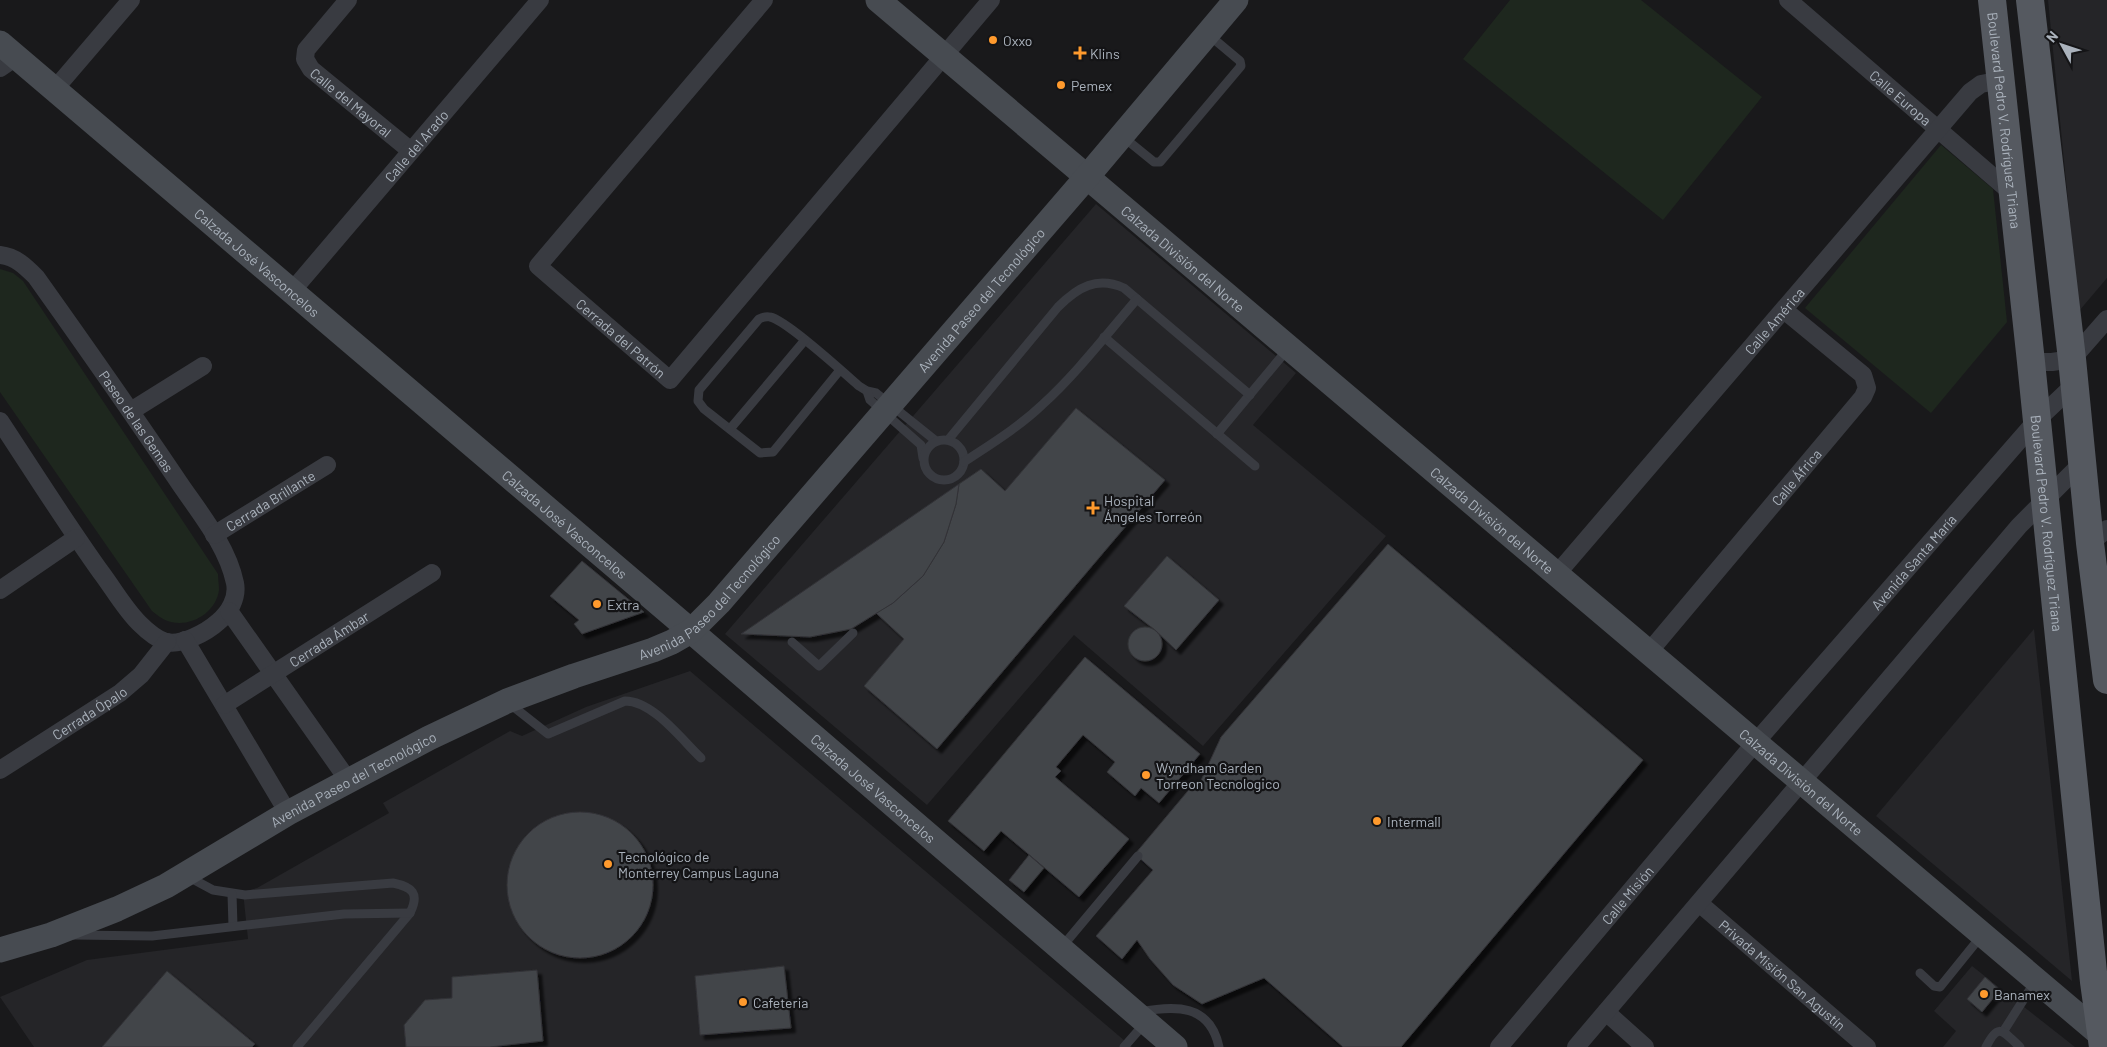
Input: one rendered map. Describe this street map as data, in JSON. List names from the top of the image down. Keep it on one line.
{"streets":{"main road":["Boulevard Pedro V. Rodríguez Triana","Calzada División del Norte","Calzada José Vasconcelos","Avenida Paseo del Tecnológico"],"street":["Calle Europa","Calle del Mayoral","Calle del Arado","Calle América","Cerrada del Patrón","Paseo de las Gemas","Calle África","Cerrada Brillante","Avenida Santa María","Cerrada Ámbar","Cerrada Ópalo","Calle Misión","Privada Misión San Agustín"]},"crossings":[["Calle Europa","Boulevard Pedro V. Rodríguez Triana"],["Calle Europa","Calle América"],["Calle del Mayoral","Calle del Arado"],["Boulevard Pedro V. Rodríguez Triana","Calzada División del Norte"],["Boulevard Pedro V. Rodríguez Triana","Calle América"],["Boulevard Pedro V. Rodríguez Triana","Avenida Santa María"],["Calle del Arado","Calzada José Vasconcelos"],["Calzada División del Norte","Avenida Paseo del Tecnológico"],["Calzada División del Norte","Calle América"],["Calzada División del Norte","Cerrada del Patrón"],["Calzada División del Norte","Calle África"],["Calzada División del Norte","Avenida Santa María"],["Calzada División del Norte","Calle Misión"],["Calzada José Vasconcelos","Avenida Paseo del Tecnológico"],["Calle América","Calle África"],["Paseo de las Gemas","Cerrada Brillante"],["Avenida Santa María","Calle Misión"]],"places":{"other":["Oxxo","Pemex","Extra","Wyndham Garden Torreon Tecnologico","Intermall","Tecnológico de Monterrey Campus Laguna","Banamex","Cafeteria"],"health":["Klins","Hospital Ángeles Torreón"]},"north":"top left"}
